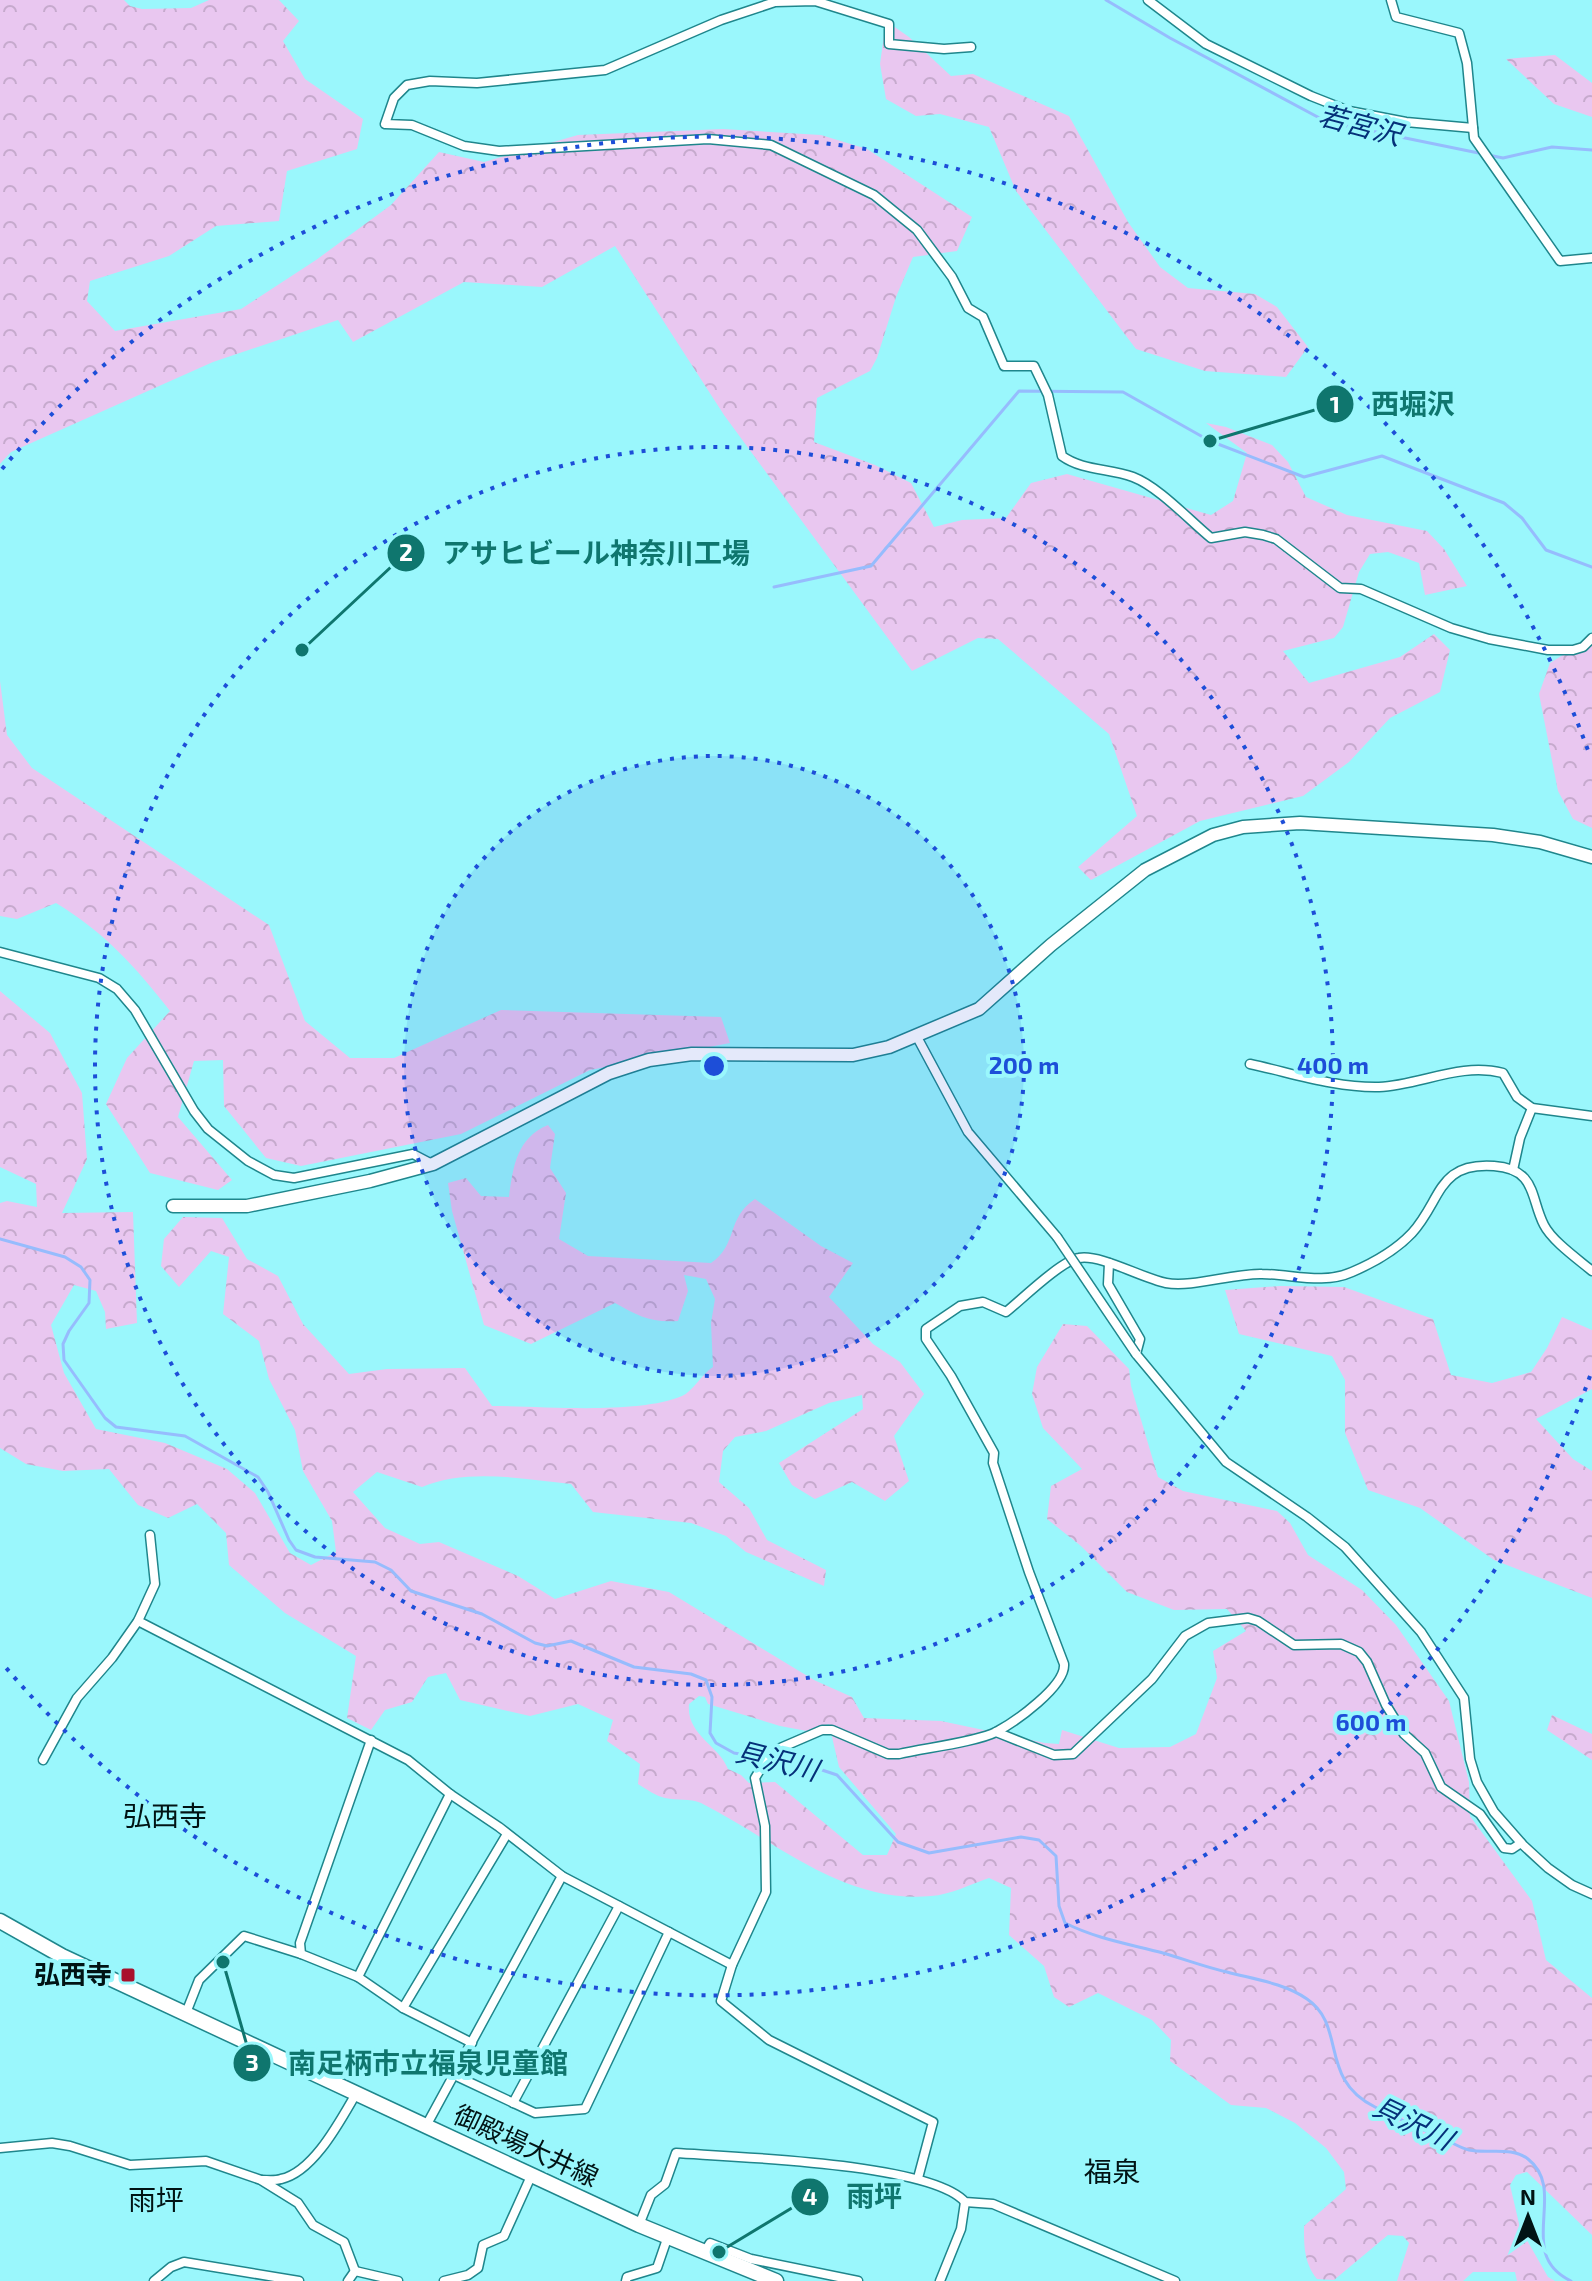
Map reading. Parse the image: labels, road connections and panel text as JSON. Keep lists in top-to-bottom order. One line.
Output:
{"streets":{"main road":["御殿場大井線"]},"districts":["弘西寺","福泉","雨坪"],"water":["若宮沢","貝沢川"],"places":{"other":["西堀沢","アサヒビール神奈川工場","南足柄市立福泉児童館","雨坪"],"transit":["弘西寺"]},"north":"top","rings":["200 m","400 m","600 m"]}
